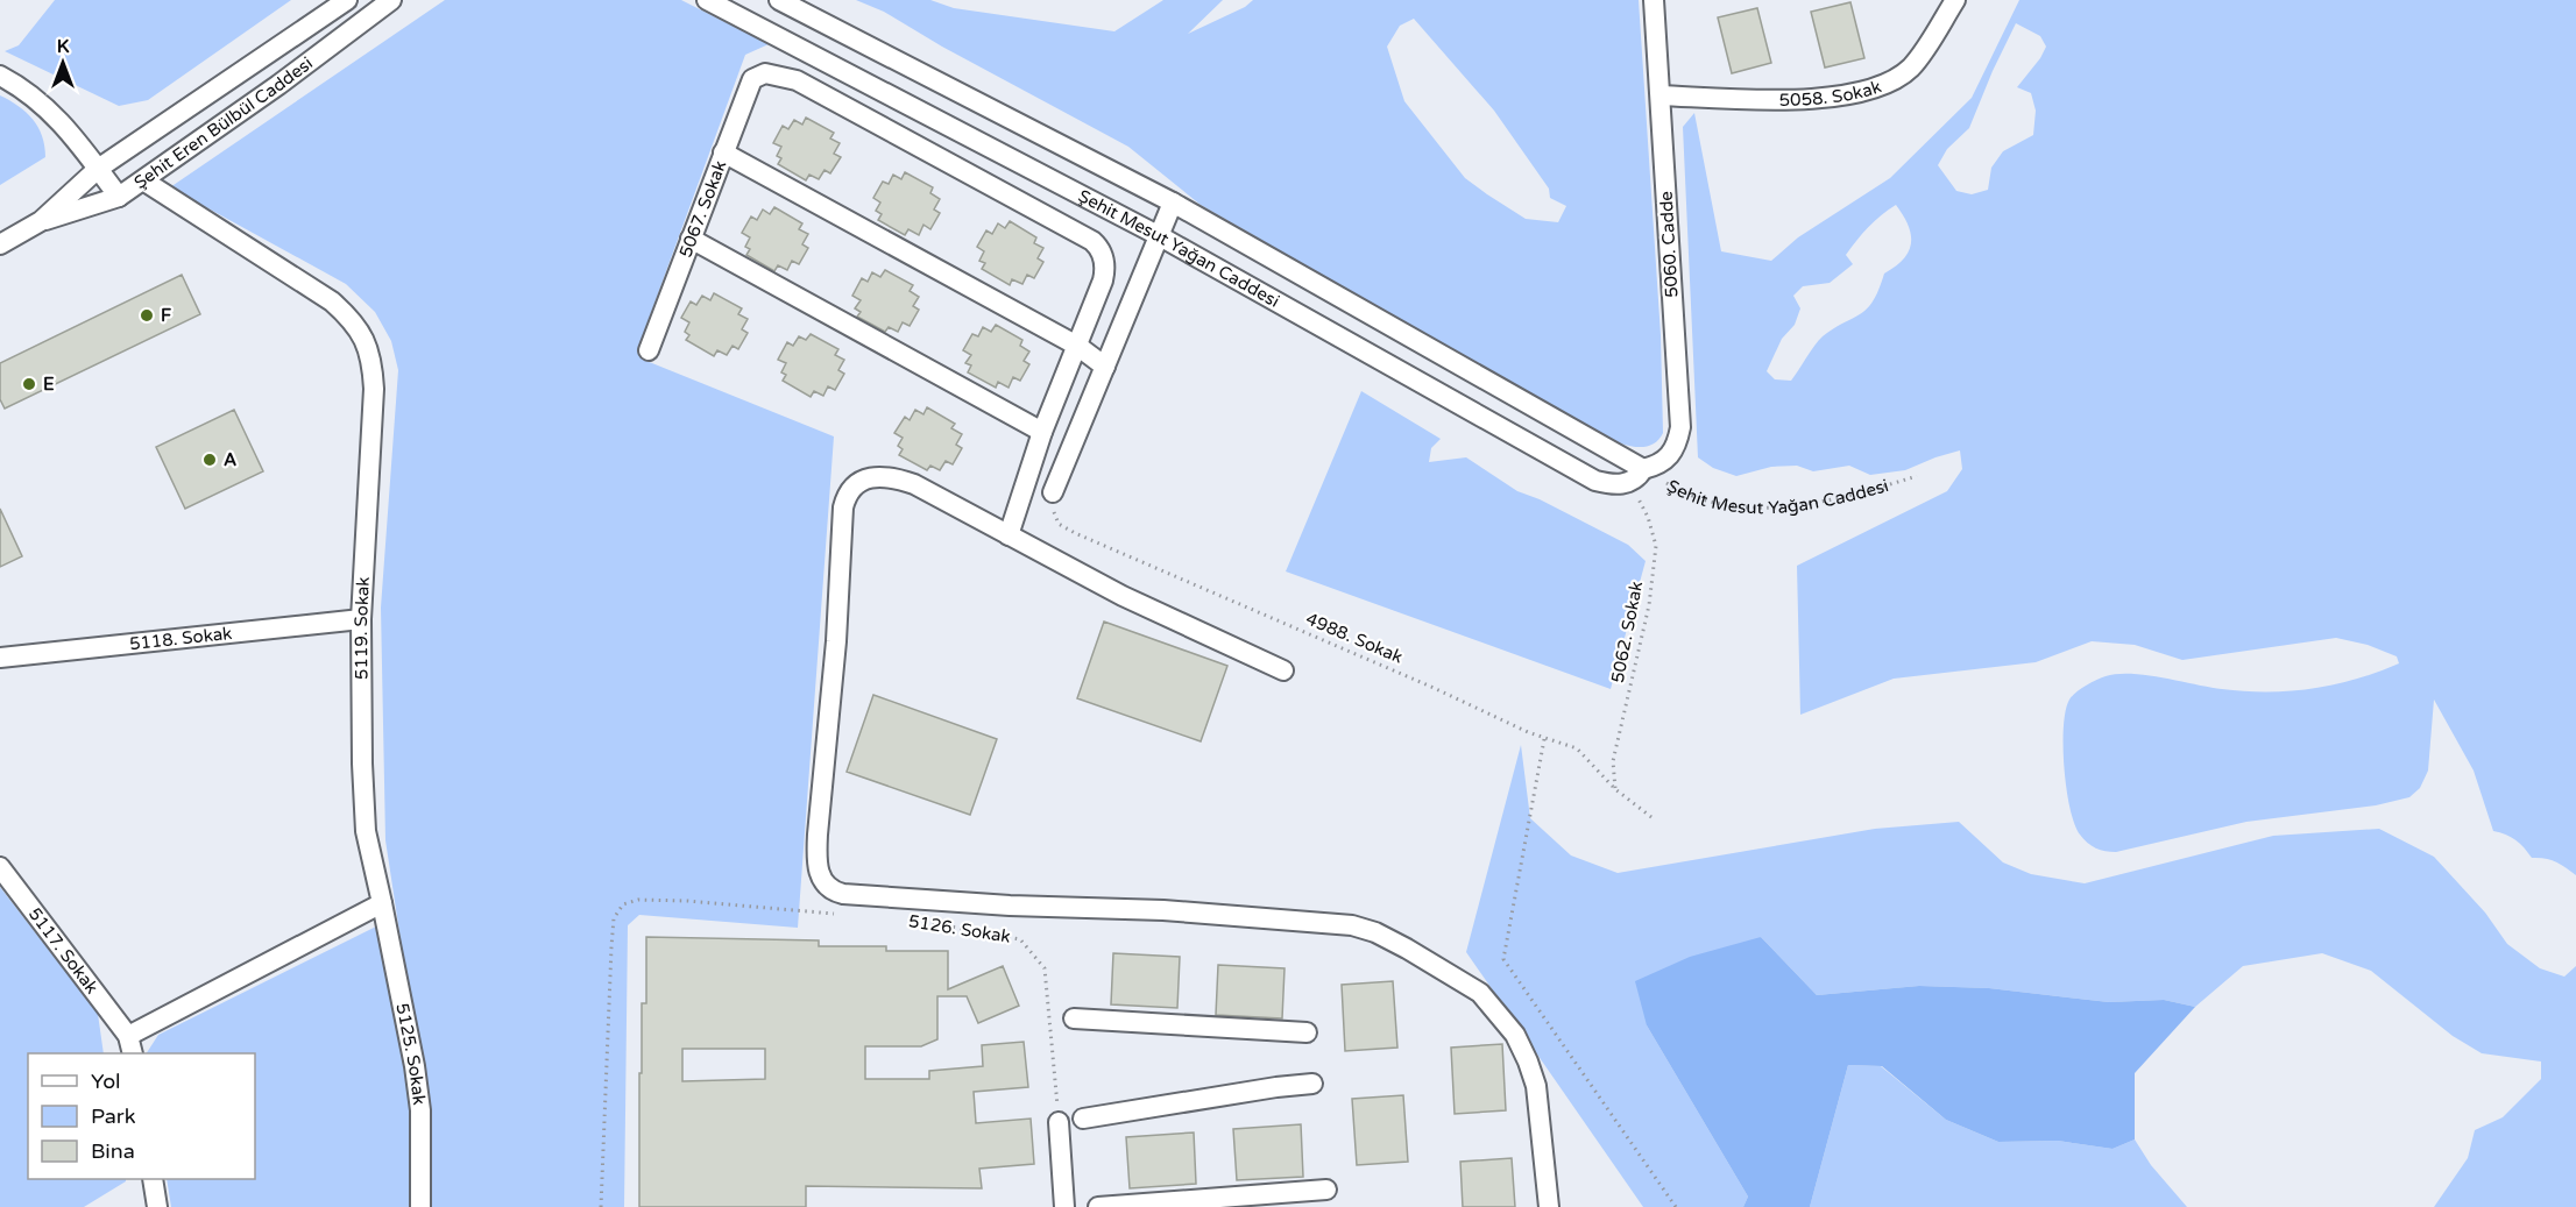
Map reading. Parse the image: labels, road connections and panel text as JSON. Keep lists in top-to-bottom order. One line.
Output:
{"streets":{"street":["5058. Sokak","Şehit Eren Bülbül Caddesi","5067. Sokak","5060. Cadde","Şehit Mesut Yağan Caddesi","5119. Sokak","5118. Sokak","5117. Sokak","5125. Sokak"],"path":["5062. Sokak","4988. Sokak","5126. Sokak"]},"crossings":[["5058. Sokak","5060. Cadde"],["Şehit Eren Bülbül Caddesi","5119. Sokak"],["5060. Cadde","Şehit Mesut Yağan Caddesi"],["5060. Cadde","5062. Sokak"],["Şehit Mesut Yağan Caddesi","5062. Sokak"],["5119. Sokak","5118. Sokak"],["5119. Sokak","5125. Sokak"],["5062. Sokak","4988. Sokak"]],"places":["F","E","A"],"legend":["Yol","Park","Bina"],"north":"top"}
